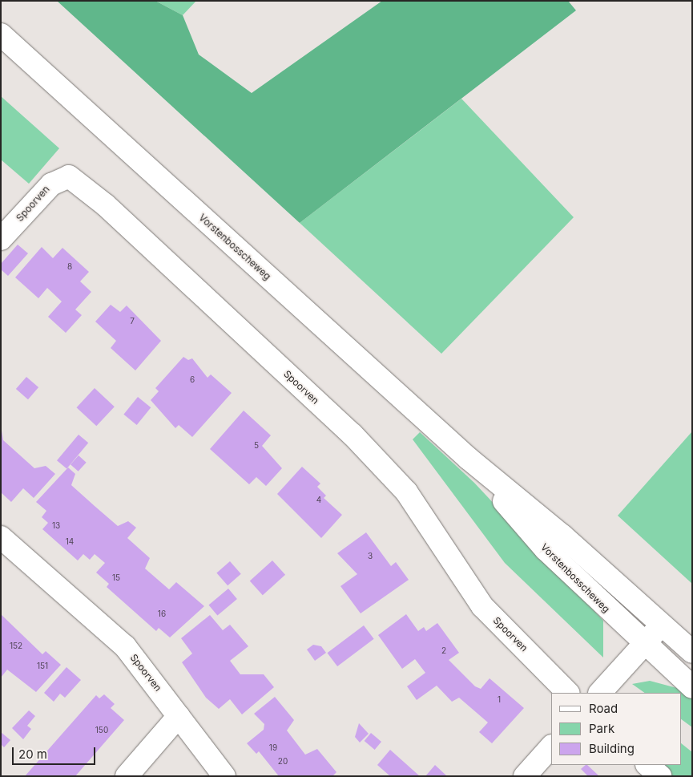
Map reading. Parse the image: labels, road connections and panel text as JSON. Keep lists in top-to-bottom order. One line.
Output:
{"streets":{"street":["Spoorven","Vorstenbosscheweg"]},"house_numbers":["8","7","6","5","4","13","14","3","15","16","152","2","151","1","150","19","20"],"legend":["Road","Park","Building"],"scale_bar":"20 m"}
